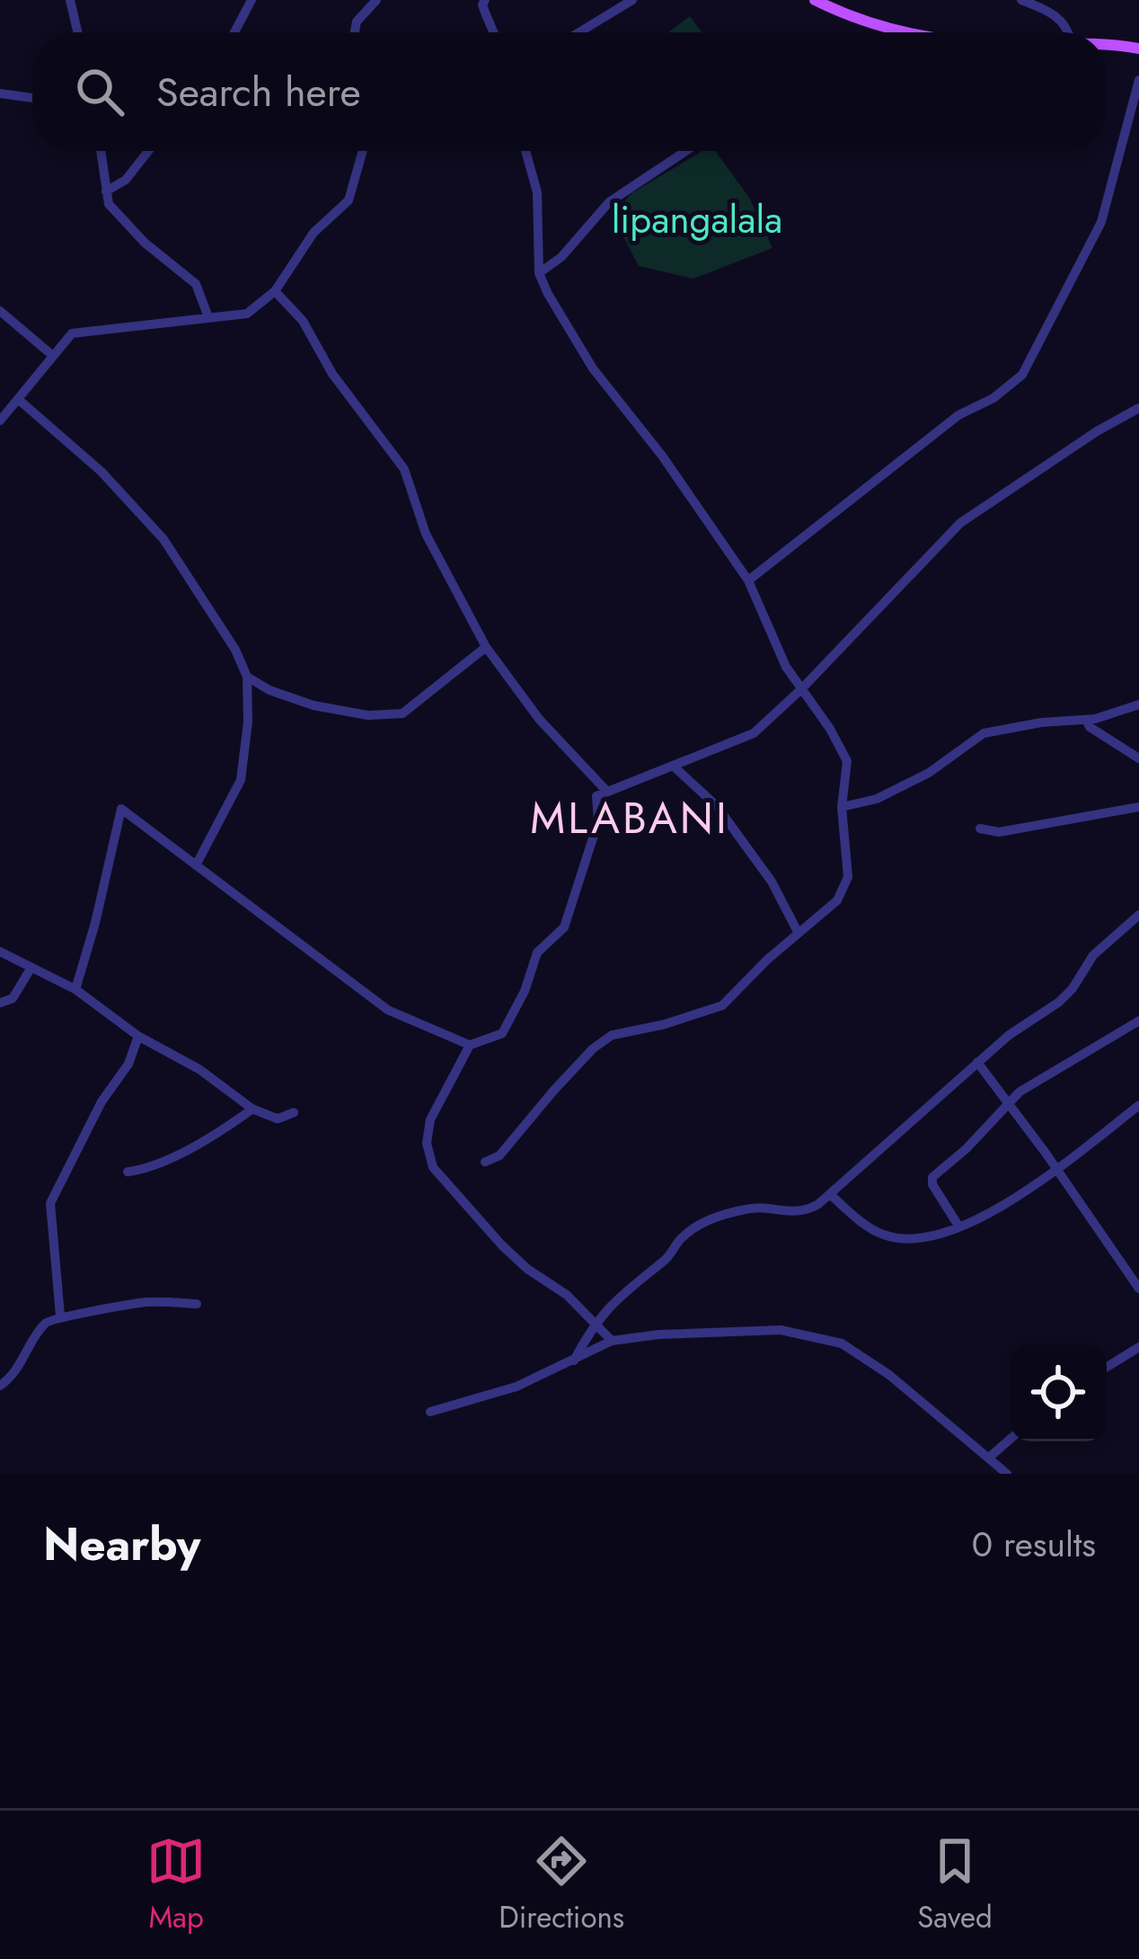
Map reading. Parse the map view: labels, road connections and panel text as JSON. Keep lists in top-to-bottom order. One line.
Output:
{"districts":["MLABANI"],"parks":["lipangalala"],"page":{"search":"Search here","heading":["Nearby","0 results"],"nav":["Map","Directions","Saved"]}}
